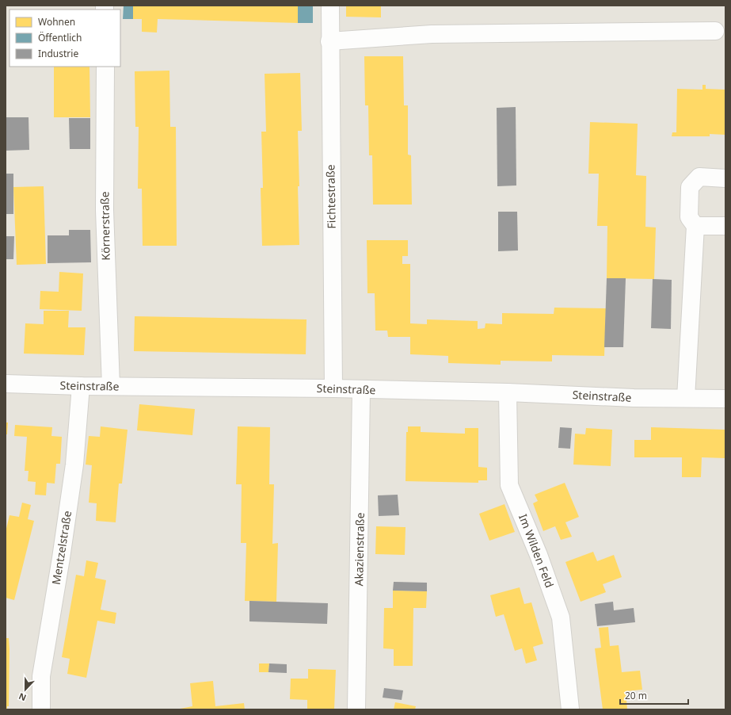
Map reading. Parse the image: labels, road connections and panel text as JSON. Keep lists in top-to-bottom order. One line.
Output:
{"streets":{"street":["Fichtestraße","Körnerstraße","Steinstraße","Mentzelstraße","Akazienstraße","Im Wilden Feld"]},"crossings":[["Fichtestraße","Steinstraße"],["Körnerstraße","Steinstraße"],["Steinstraße","Mentzelstraße"],["Steinstraße","Akazienstraße"],["Steinstraße","Im Wilden Feld"]],"legend":["Wohnen","Öffentlich","Industrie"],"scale_bar":"20 m","north":"bottom"}
